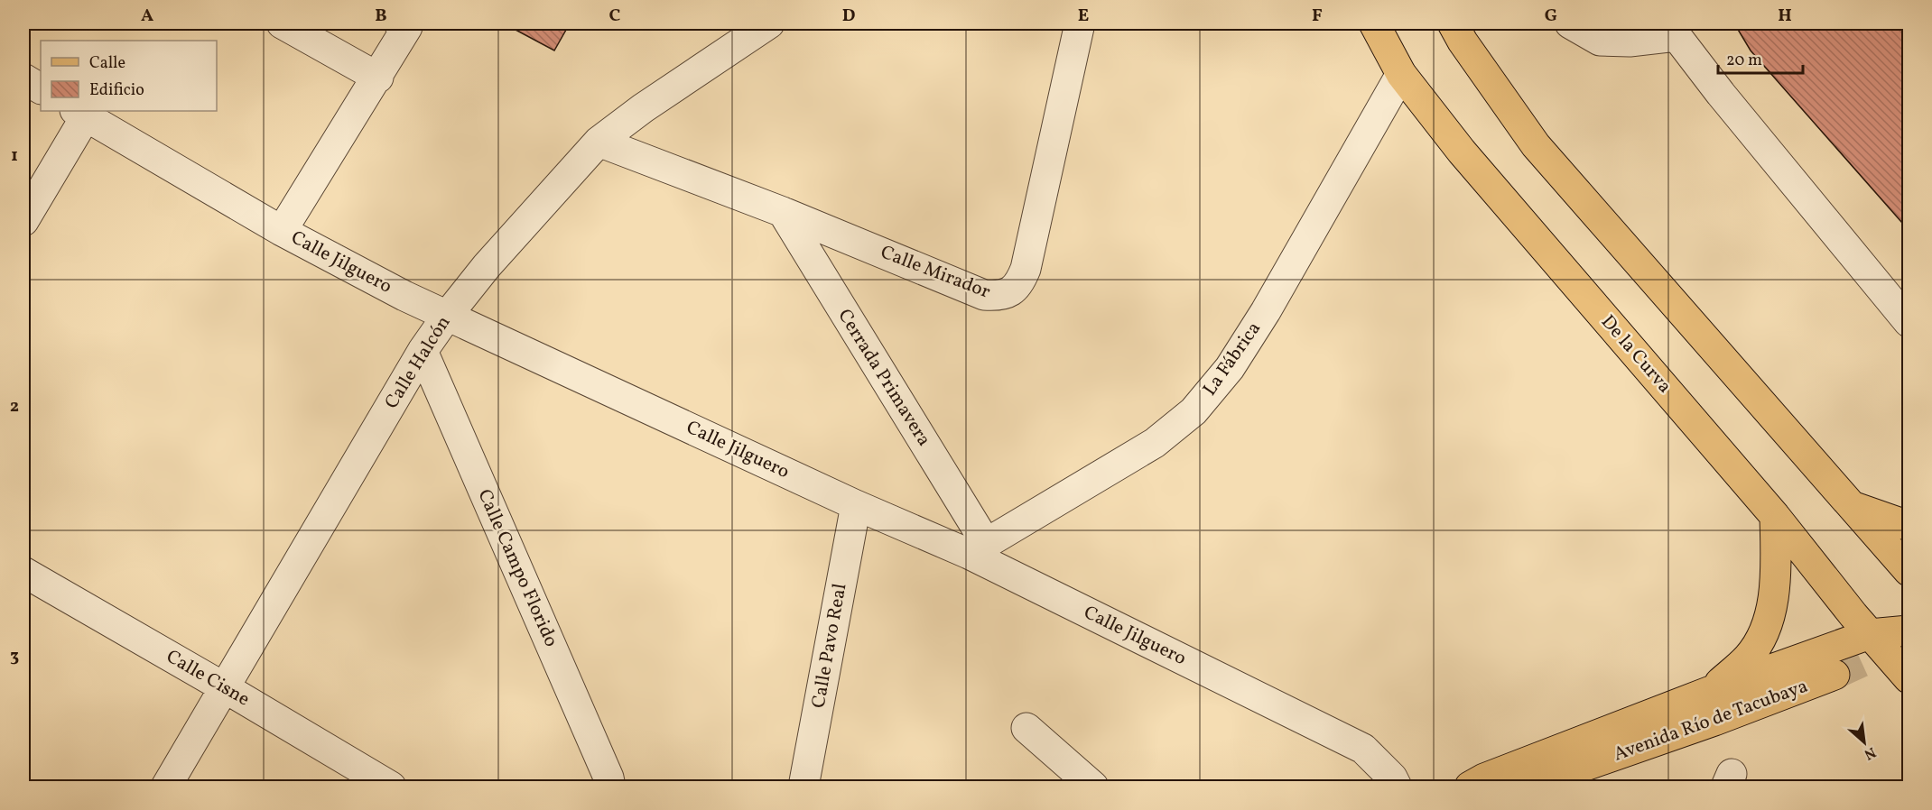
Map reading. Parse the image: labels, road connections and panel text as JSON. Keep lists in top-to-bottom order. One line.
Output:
{"streets":{"main road":["De la Curva","Avenida Río de Tacubaya"],"street":["Calle Jilguero","Calle Mirador","La Fábrica","Calle Halcón","Cerrada Primavera","Calle Campo Florido","Calle Pavo Real","Calle Cisne"]},"crossings":[["Calle Jilguero","La Fábrica"],["Calle Jilguero","Calle Halcón"],["Calle Jilguero","Cerrada Primavera"],["Calle Jilguero","Calle Pavo Real"],["Calle Mirador","Calle Halcón"],["Calle Mirador","Cerrada Primavera"],["De la Curva","La Fábrica"],["La Fábrica","Cerrada Primavera"],["Calle Halcón","Calle Campo Florido"],["Calle Halcón","Calle Cisne"]],"legend":["Calle","Edificio"],"scale_bar":"20 m","north":"bottom right","grid":{"columns":["A","B","C","D","E","F","G","H"],"rows":["1","2","3"]}}
